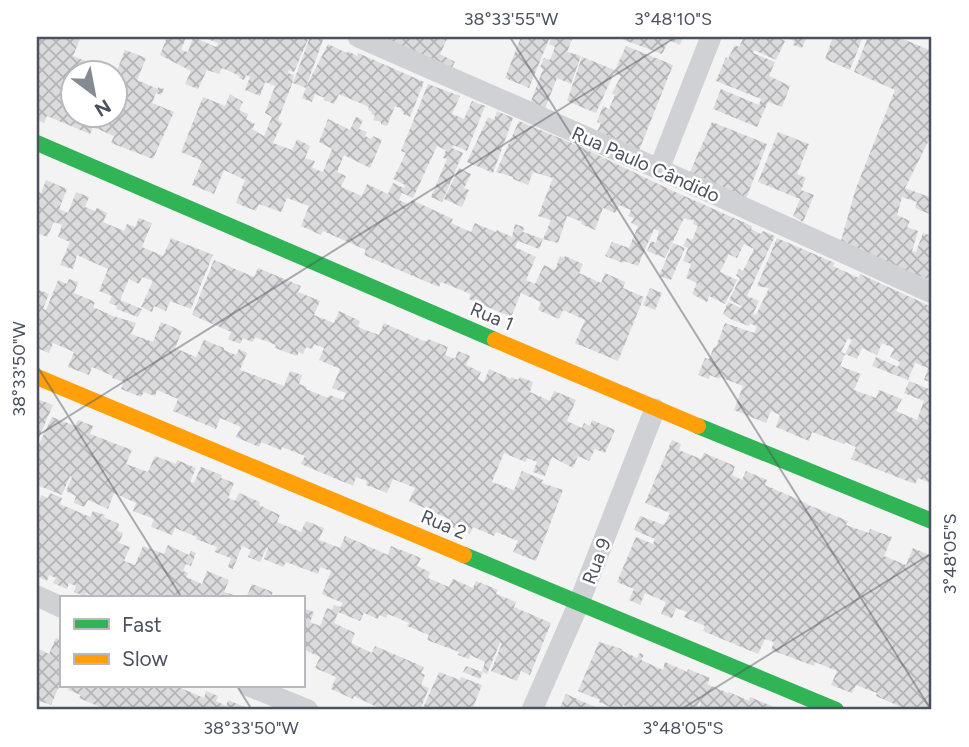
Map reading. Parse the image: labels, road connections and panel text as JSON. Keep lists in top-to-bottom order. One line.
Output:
{"streets":{"street":["Rua Paulo Cândido","Rua 1","Rua 2","Rua 9"]},"crossings":[["Rua 1","Rua 9"],["Rua 2","Rua 9"]],"legend":["Fast","Slow"],"north":"bottom right","coordinates":["38°33'55\"W","3°48'10\"S","38°33'50\"W","3°48'05\"S"]}
